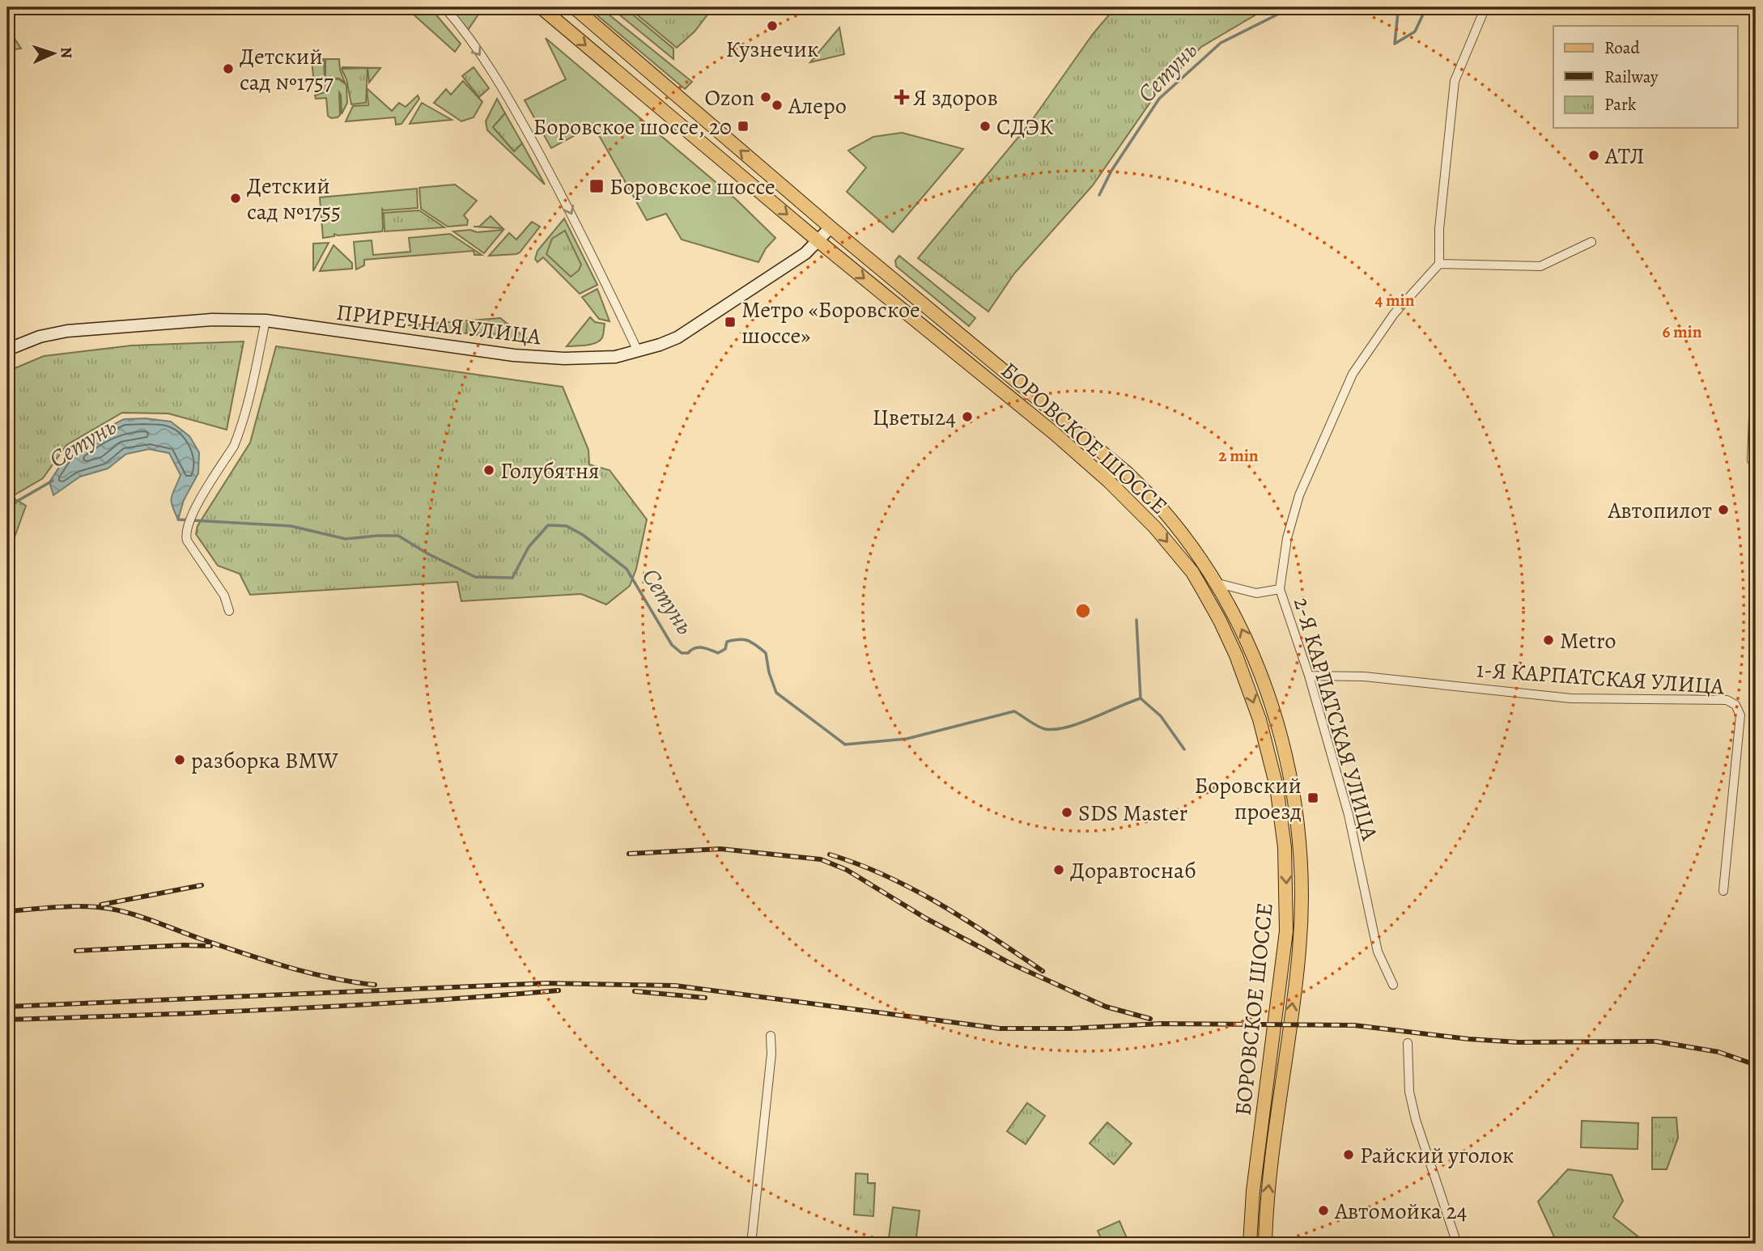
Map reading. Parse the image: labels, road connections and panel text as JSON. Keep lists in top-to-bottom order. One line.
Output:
{"streets":{"main road":["БОРОВСКОЕ ШОССЕ"],"street":["ПРИРЕЧНАЯ УЛИЦА","1-Я КАРПАТСКАЯ УЛИЦА","2-Я КАРПАТСКАЯ УЛИЦА"]},"crossings":[["ПРИРЕЧНАЯ УЛИЦА","БОРОВСКОЕ ШОССЕ"],["1-Я КАРПАТСКАЯ УЛИЦА","2-Я КАРПАТСКАЯ УЛИЦА"]],"water":["Сетунь"],"places":{"other":["Кузнечик","Детский сад №1757","Ozon","Алеро","СДЭК","АТЛ","Детский сад №1755","Цветы24","Голубятня","Автопилот","Metro","разборка BMW","SDS Master","Доравтоснаб","Райский уголок","Автомойка 24"],"health":["Я здоров"],"transit":["Боровское шоссе, 20","Боровское шоссе","Метро «Боровское шоссе»","Боровский проезд"]},"legend":["Road","Railway","Park"],"north":"right","rings":["4 min","6 min","2 min"]}
